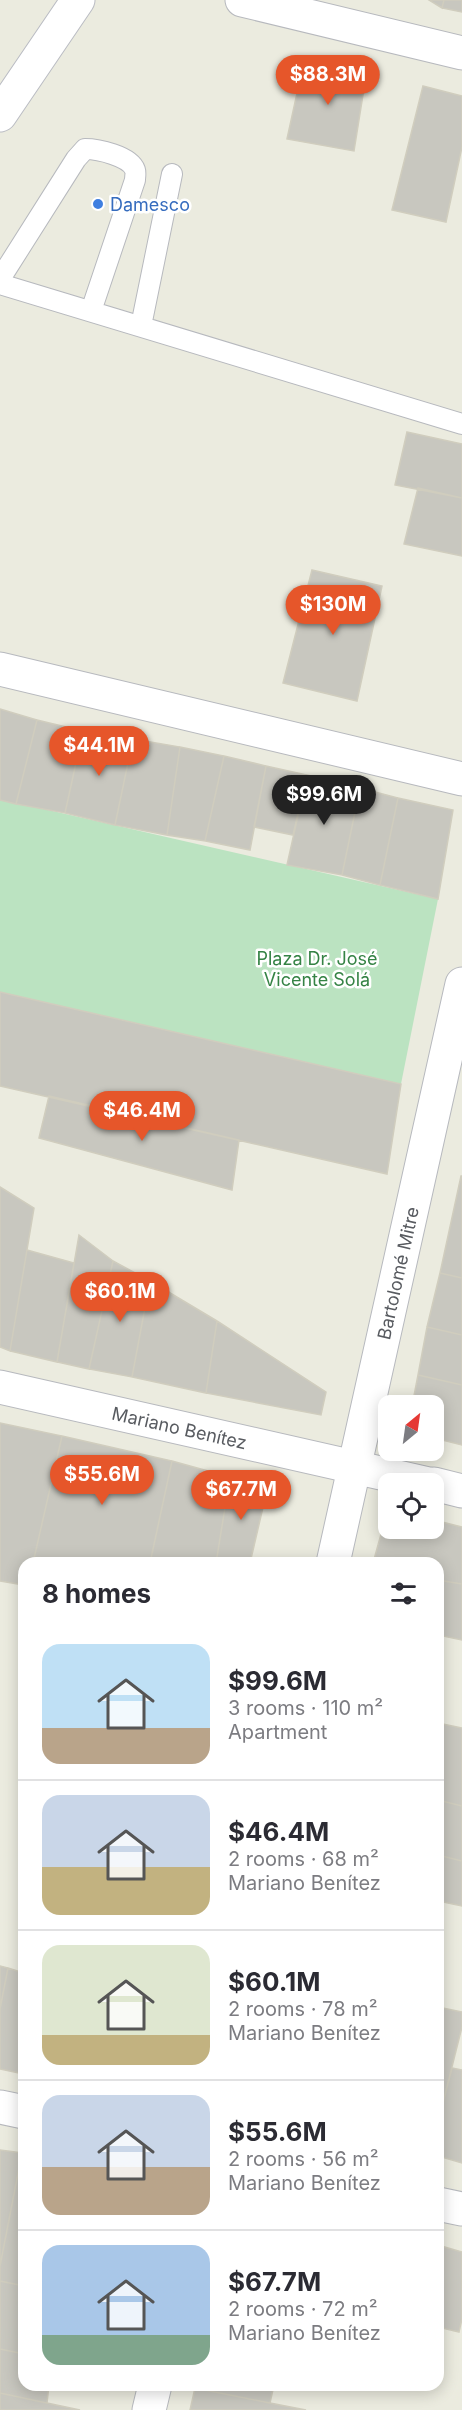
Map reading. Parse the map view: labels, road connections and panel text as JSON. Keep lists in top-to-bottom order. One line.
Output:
{"streets":{"street":["Bartolomé Mitre","Mariano Benítez"]},"crossings":[["Bartolomé Mitre","Mariano Benítez"]],"parks":["Plaza Dr. José Vicente Solá"],"places":["Damesco"],"north":"top right","page":{"price":["$88.3M","$130M","$44.1M","$99.6M","$46.4M","$60.1M","$55.6M","$67.7M"],"heading":"8 homes","list":[{"name":"$99.6M","note":"3 rooms · 110 m² · Apartment"},{"name":"$46.4M","note":"2 rooms · 68 m² · Mariano Benítez"},{"name":"$60.1M","note":"2 rooms · 78 m² · Mariano Benítez"},{"name":"$55.6M","note":"2 rooms · 56 m² · Mariano Benítez"},{"name":"$67.7M","note":"2 rooms · 72 m² · Mariano Benítez"}]}}
